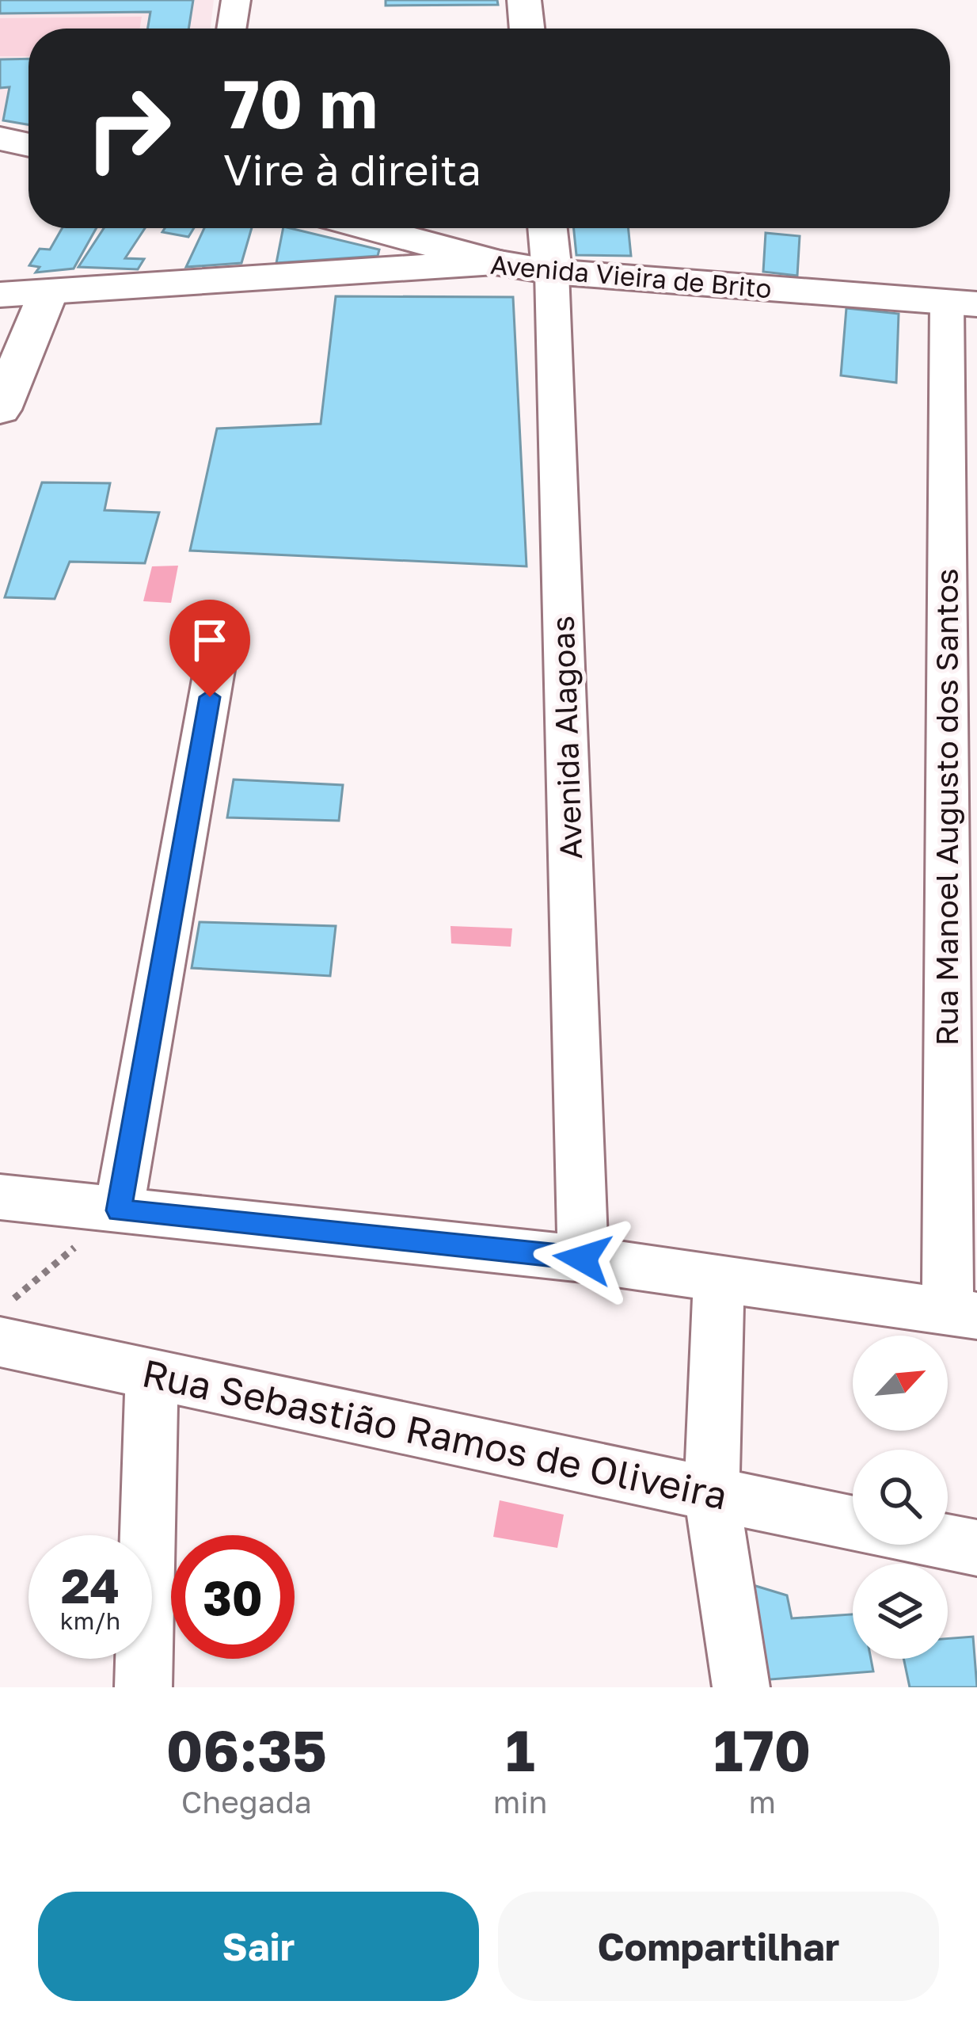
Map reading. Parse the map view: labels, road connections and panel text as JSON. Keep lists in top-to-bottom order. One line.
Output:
{"streets":{"main road":["Avenida Vieira de Brito","Avenida Alagoas"],"street":["Rua Manoel Augusto dos Santos","Rua Sebastião Ramos de Oliveira"]},"crossings":[["Avenida Vieira de Brito","Avenida Alagoas"],["Avenida Vieira de Brito","Rua Manoel Augusto dos Santos"]],"north":"top right","page":{"turn":["70 m","Vire à direita"],"speed":"24 km/h","limit":"30","eta":["06:35","Chegada","1","min","170","m"],"buttons":["Sair","Compartilhar"]}}
